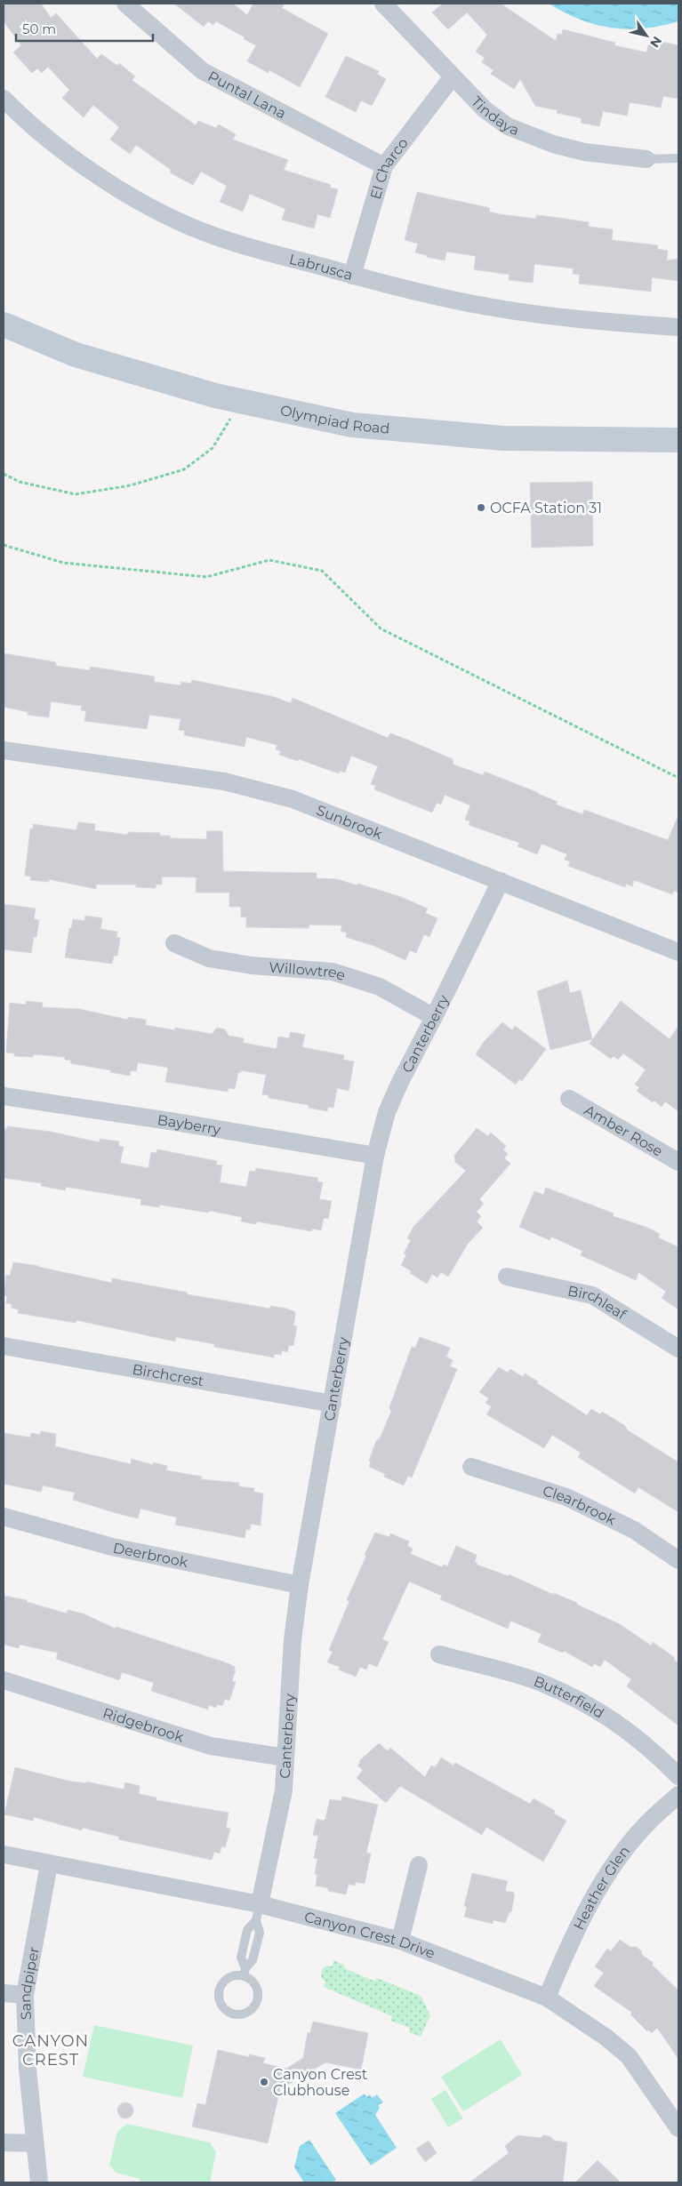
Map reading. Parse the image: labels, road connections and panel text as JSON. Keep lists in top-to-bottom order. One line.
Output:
{"streets":{"main road":["Olympiad Road"],"street":["Puntal Lana","Tindaya","El Charco","Labrusca","Sunbrook","Willowtree","Canterberry","Bayberry","Amber Rose","Birchleaf","Birchcrest","Clearbrook","Deerbrook","Butterfield","Ridgebrook","Heather Glen","Canyon Crest Drive","Sandpiper"]},"crossings":[["Puntal Lana","El Charco"],["Tindaya","El Charco"],["El Charco","Labrusca"],["Sunbrook","Canterberry"],["Willowtree","Canterberry"],["Canterberry","Bayberry"],["Canterberry","Birchcrest"],["Canterberry","Deerbrook"],["Canterberry","Ridgebrook"],["Canterberry","Canyon Crest Drive"],["Heather Glen","Canyon Crest Drive"],["Canyon Crest Drive","Sandpiper"]],"districts":["CANYON CREST"],"places":["OCFA Station 31","Canyon Crest Clubhouse"],"scale_bar":"50 m","north":"bottom right"}
